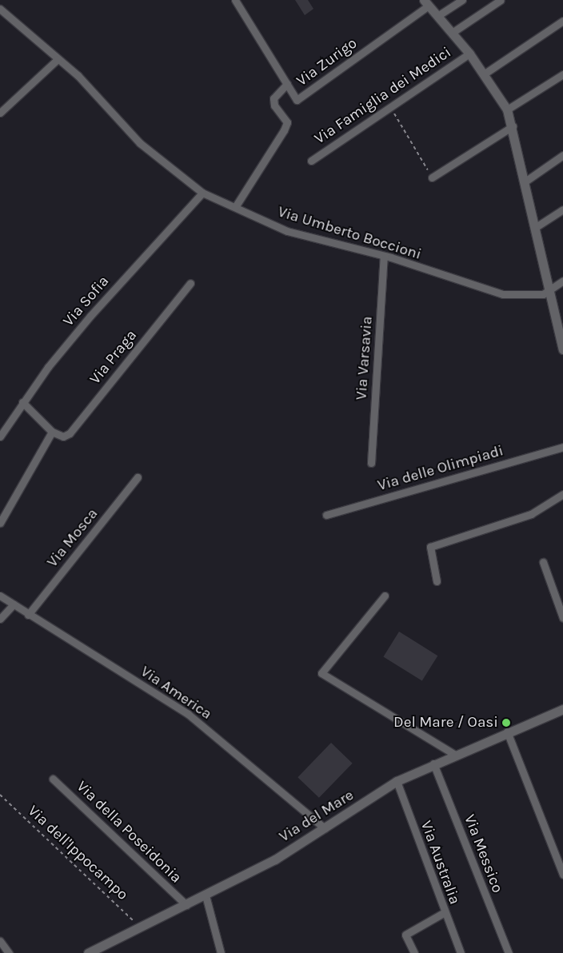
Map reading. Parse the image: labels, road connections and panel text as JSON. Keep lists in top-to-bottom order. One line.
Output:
{"streets":{"street":["Via Zurigo","Via Famiglia dei Medici","Via Umberto Boccioni","Via Sofia","Via Praga","Via Varsavia","Via delle Olimpiadi","Via Mosca","Via America","Via del Mare","Via della Poseidonia","Via Messico","Via Australia"],"path":["Via dell'Ippocampo"]},"crossings":[["Via Umberto Boccioni","Via Sofia"],["Via Umberto Boccioni","Via Varsavia"],["Via Mosca","Via America"],["Via America","Via del Mare"],["Via del Mare","Via della Poseidonia"],["Via del Mare","Via dell'Ippocampo"],["Via del Mare","Via Messico"],["Via del Mare","Via Australia"]],"places":["Del Mare / Oasi"]}
